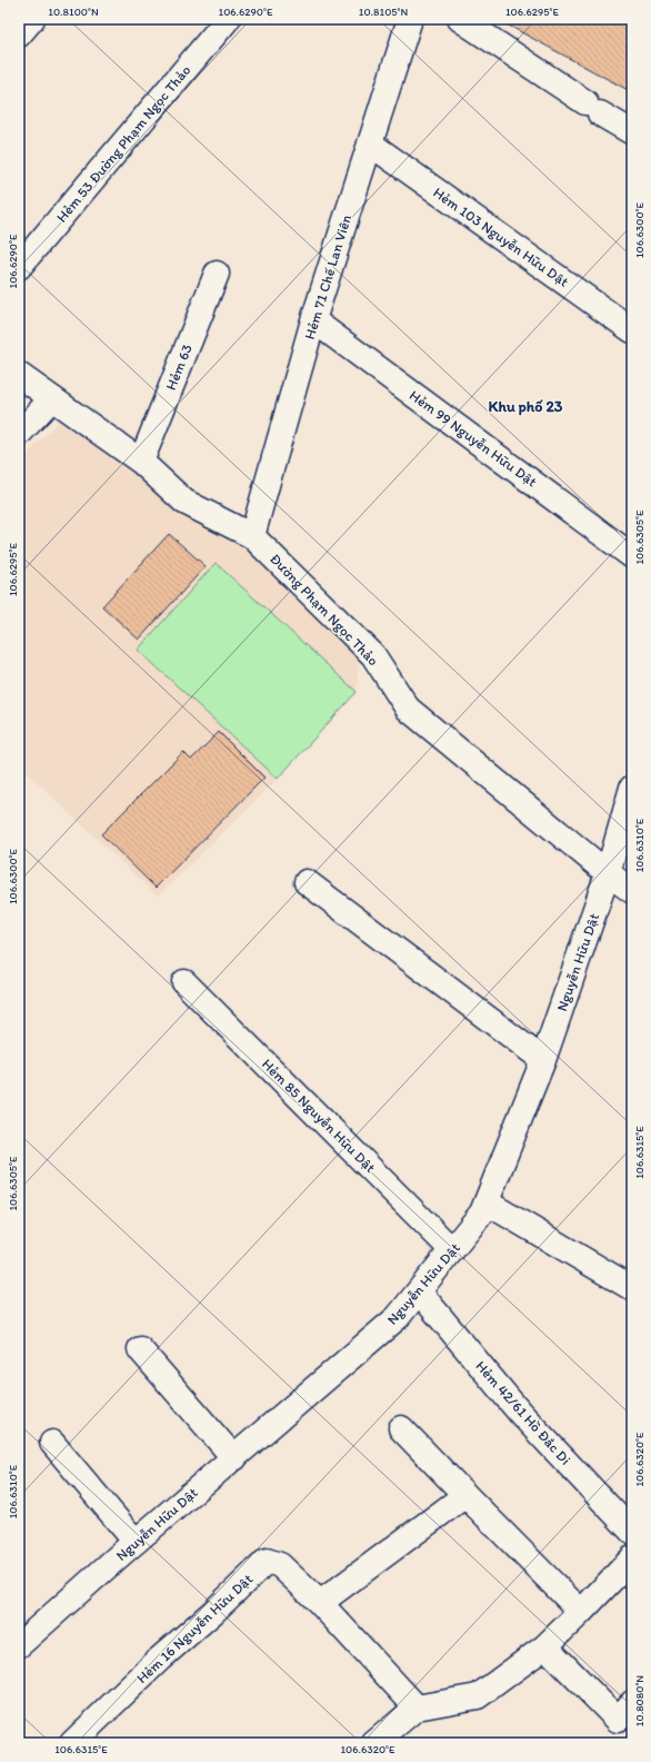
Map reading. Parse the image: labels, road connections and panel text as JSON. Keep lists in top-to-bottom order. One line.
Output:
{"streets":{"street":["Hẻm 53 Đường Phạm Ngọc Thảo","Hẻm 103 Nguyễn Hữu Dật","Hẻm 71 Chế Lan Viên","Hẻm 63","Hẻm 99 Nguyễn Hữu Dật","Đường Phạm Ngọc Thảo","Nguyễn Hữu Dật","Hẻm 85 Nguyễn Hữu Dật","Hẻm 42/61 Hồ Đắc Di","Hẻm 16 Nguyễn Hữu Dật"]},"crossings":[["Hẻm 103 Nguyễn Hữu Dật","Hẻm 71 Chế Lan Viên"],["Hẻm 71 Chế Lan Viên","Hẻm 99 Nguyễn Hữu Dật"],["Hẻm 71 Chế Lan Viên","Đường Phạm Ngọc Thảo"],["Hẻm 63","Đường Phạm Ngọc Thảo"],["Đường Phạm Ngọc Thảo","Nguyễn Hữu Dật"],["Nguyễn Hữu Dật","Hẻm 85 Nguyễn Hữu Dật"],["Nguyễn Hữu Dật","Hẻm 42/61 Hồ Đắc Di"]],"districts":["Khu phố 23"],"coordinates":["10.8100°N","106.6290°E","10.8105°N","106.6295°E","106.6300°E","106.6305°E","106.6310°E","106.6315°E","106.6320°E","10.8080°N"]}
